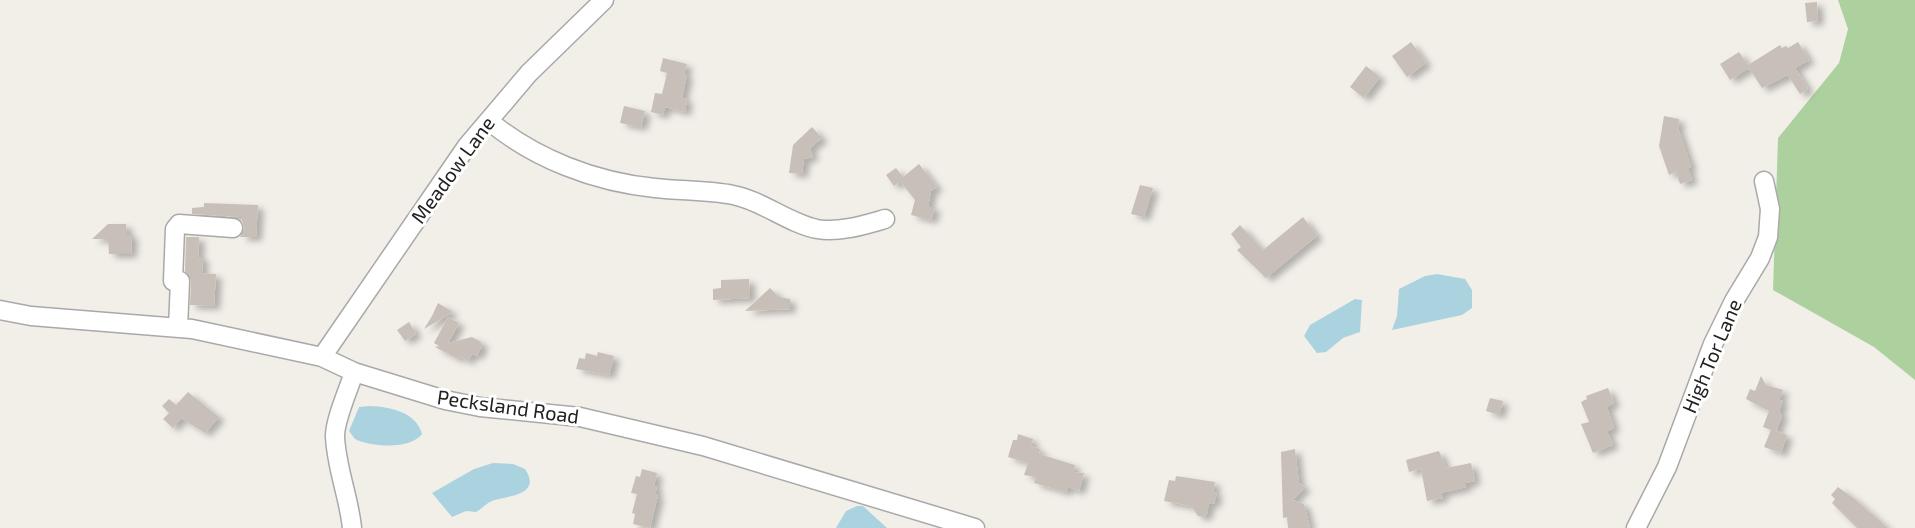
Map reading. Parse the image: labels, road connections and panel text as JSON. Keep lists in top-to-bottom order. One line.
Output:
{"streets":{"street":["Meadow Lane","High Tor Lane","Pecksland Road"]},"crossings":[["Meadow Lane","Pecksland Road"]]}
